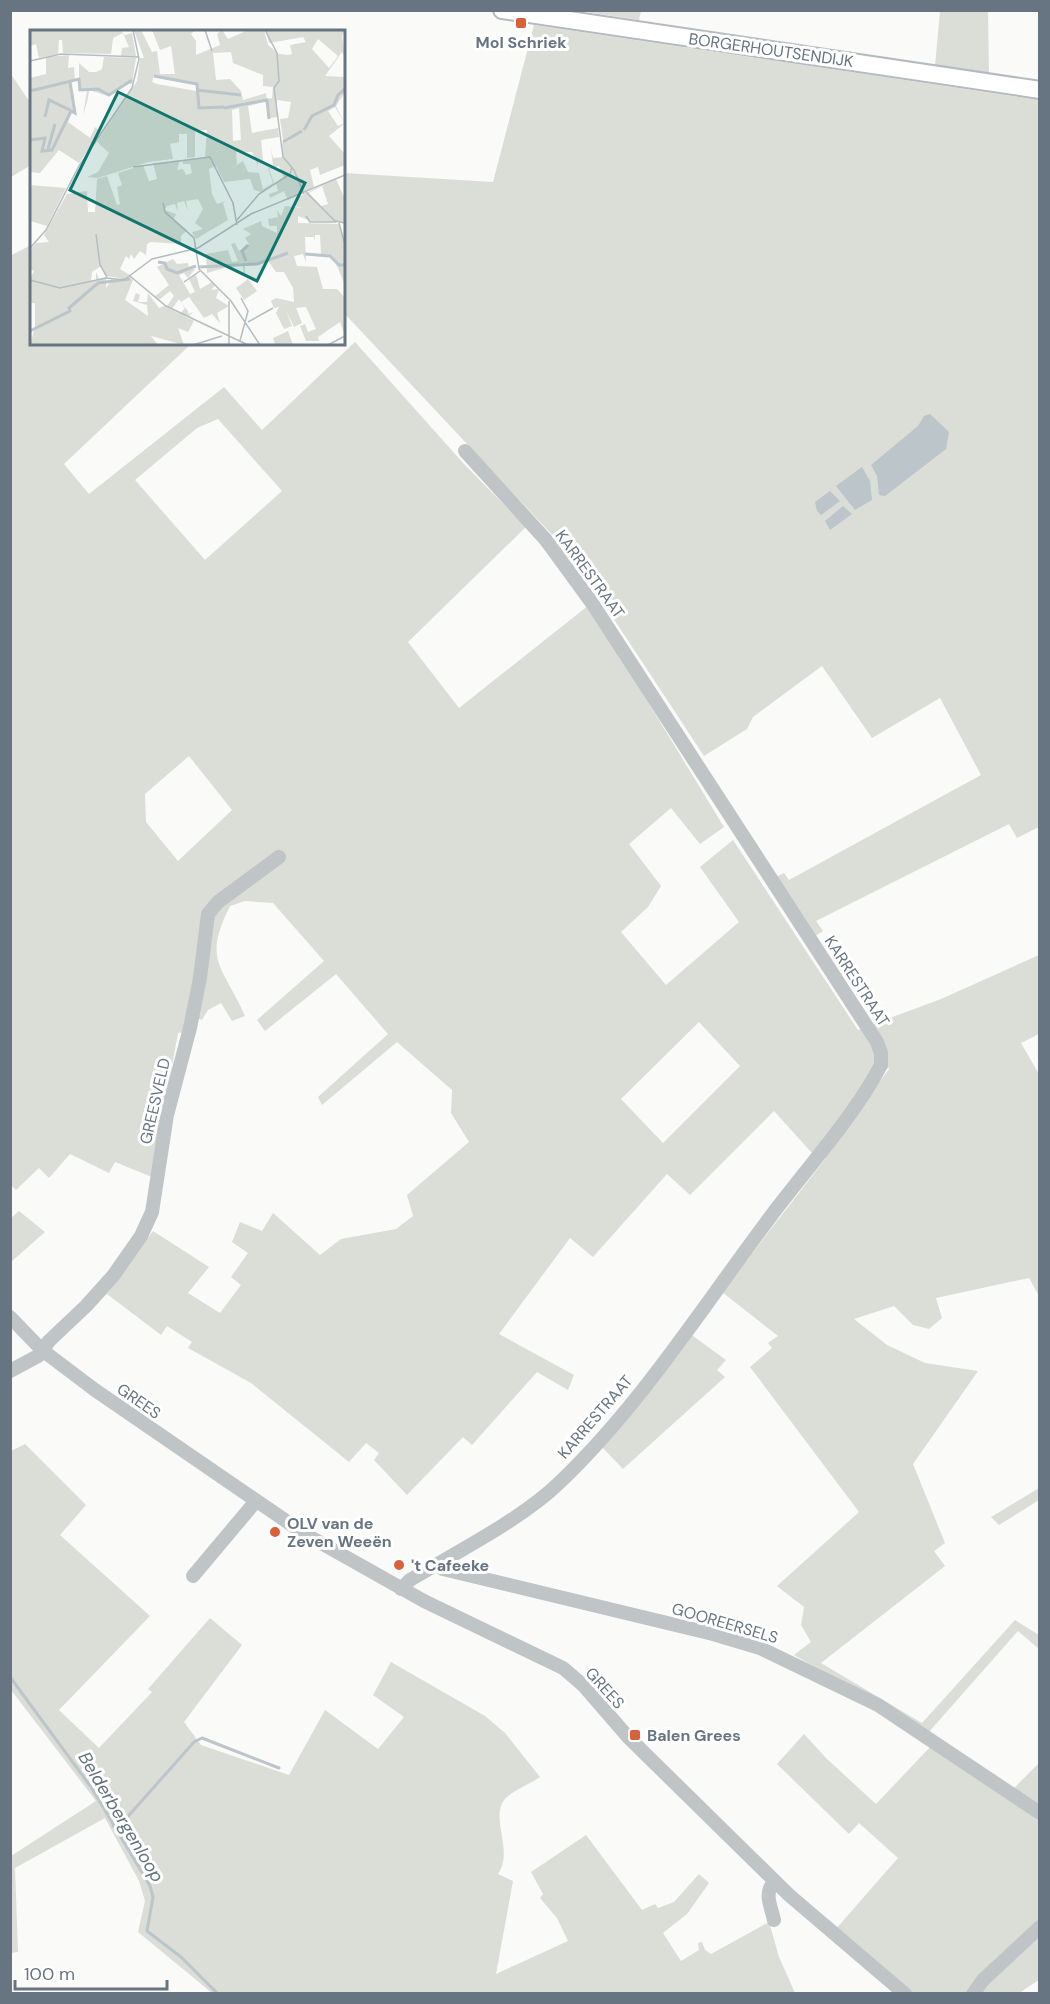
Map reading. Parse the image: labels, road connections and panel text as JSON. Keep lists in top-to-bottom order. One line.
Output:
{"streets":{"main road":["BORGERHOUTSENDIJK"],"street":["KARRESTRAAT","GREESVELD","GREES","GOOREERSELS"]},"crossings":[["KARRESTRAAT","GREES"],["KARRESTRAAT","GOOREERSELS"],["GREESVELD","GREES"]],"water":["Belderbergenloop"],"places":{"transit":["Mol Schriek","Balen Grees"],"other":["OLV van de Zeven Weeën","'t Cafeeke"]},"scale_bar":"100 m"}
